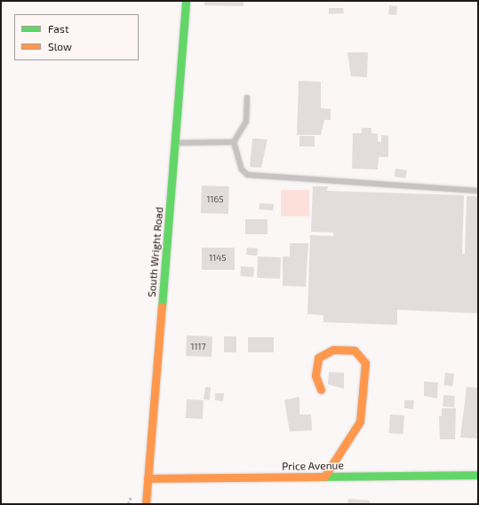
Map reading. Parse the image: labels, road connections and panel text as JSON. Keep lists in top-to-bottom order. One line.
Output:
{"streets":{"street":["South Wright Road","Price Avenue"]},"crossings":[["South Wright Road","Price Avenue"]],"house_numbers":["1165","1145","1117"],"legend":["Fast","Slow"]}
